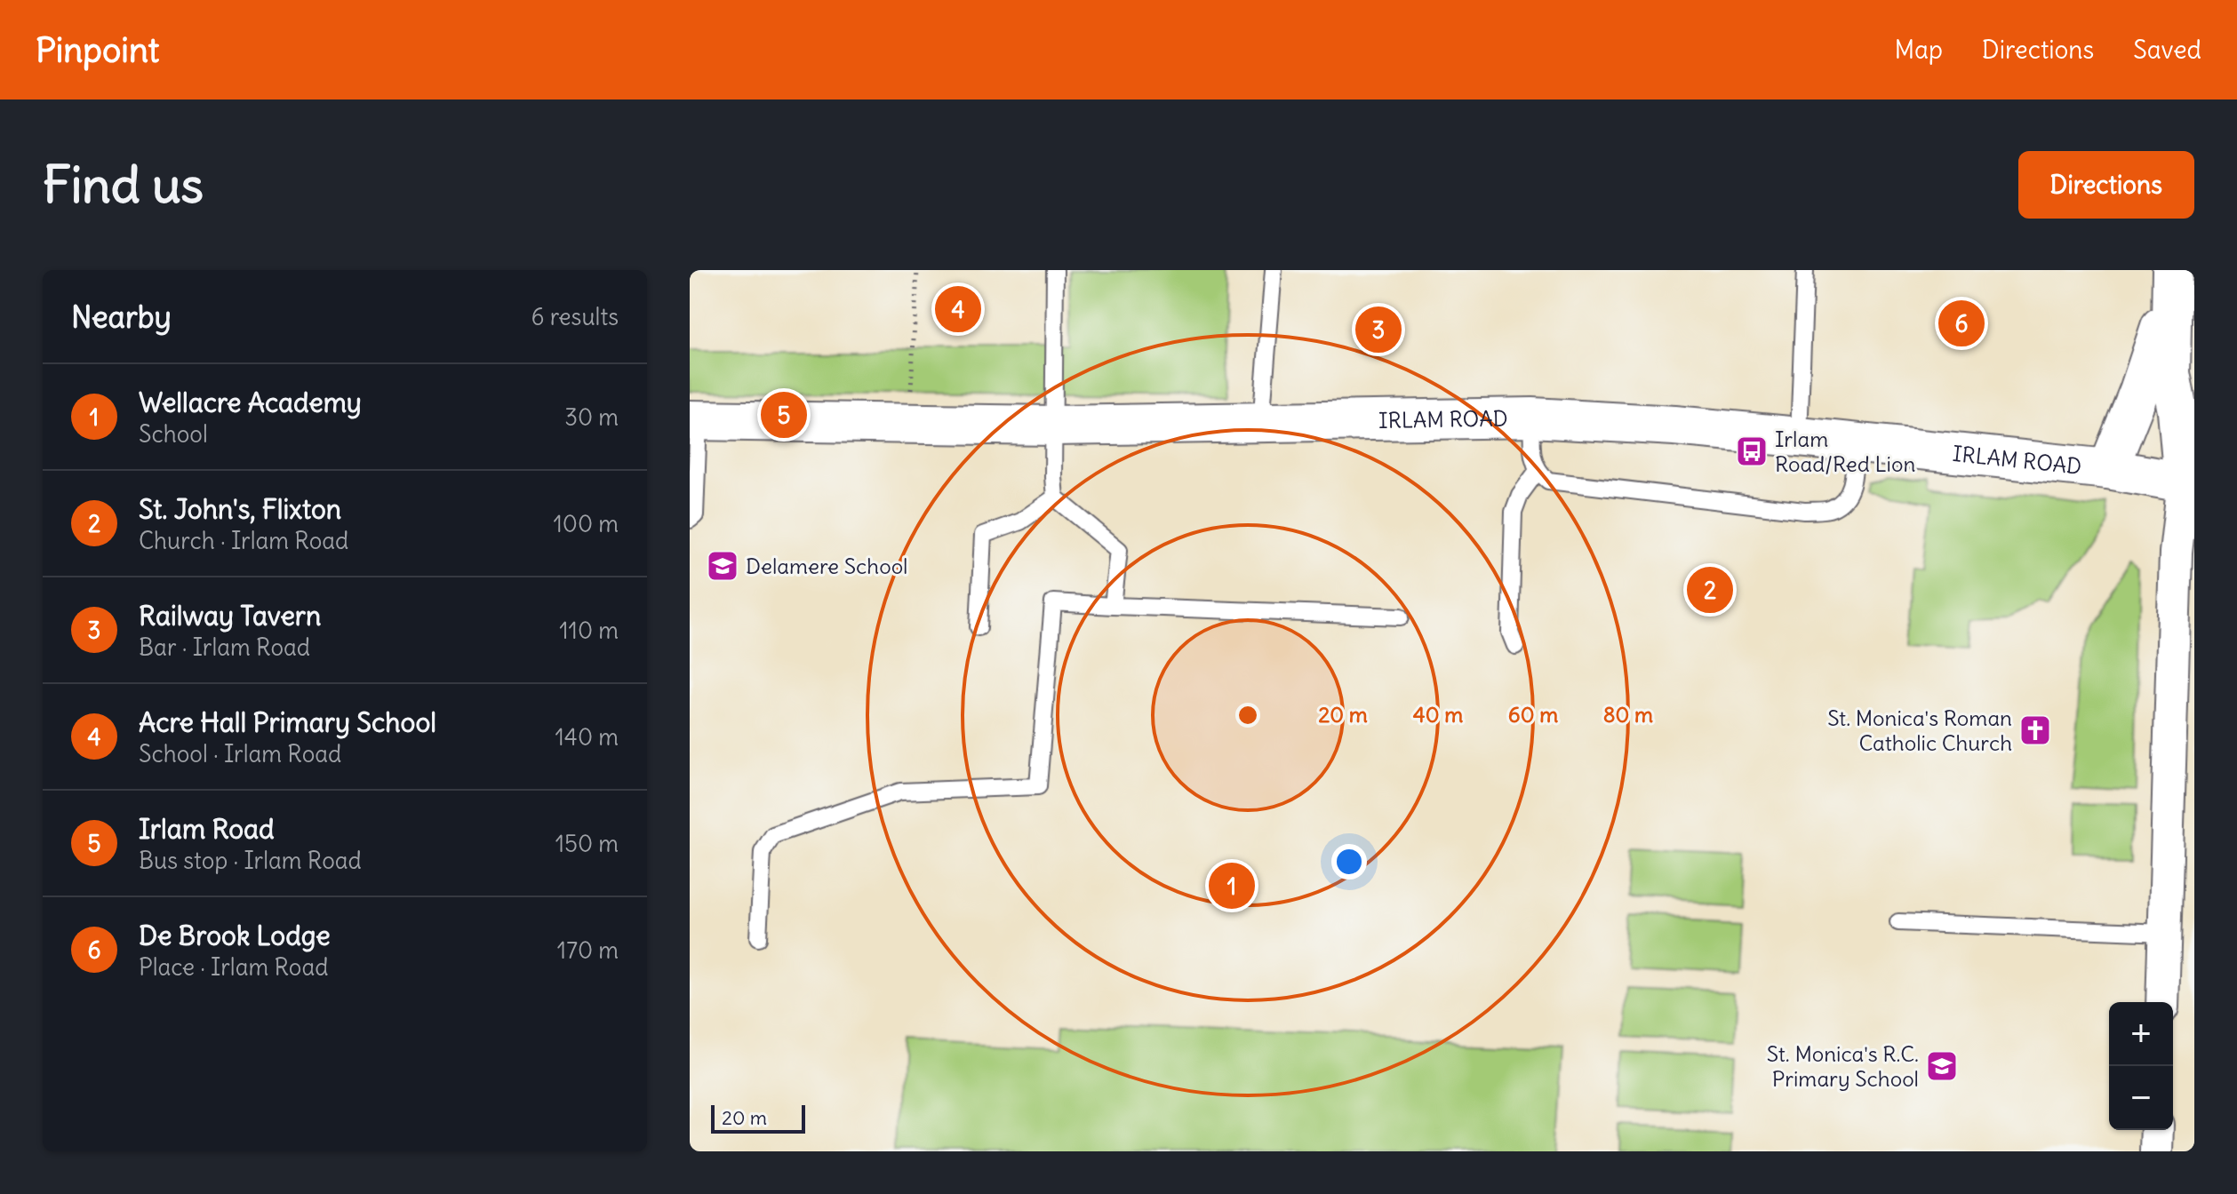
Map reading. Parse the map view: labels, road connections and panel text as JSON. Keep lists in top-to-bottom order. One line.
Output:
{"streets":{"street":["IRLAM ROAD"]},"places":{"bus stop":["Irlam Road/Red Lion"],"school or university":["Delamere School","St. Monica's R.C. Primary School"],"church":["St. Monica's Roman Catholic Church"]},"scale_bar":"20 m","page":{"header":"Pinpoint","nav":["Map","Directions","Saved"],"buttons":"Directions","title":"Find us","heading":["Nearby","6 results"],"pins":["4","6","3","5","2","1"],"list":[{"mark":"1","name":"Wellacre Academy","note":"School","value":"30 m"},{"mark":"2","name":"St. John's, Flixton","note":"Church · Irlam Road","value":"100 m"},{"mark":"3","name":"Railway Tavern","note":"Bar · Irlam Road","value":"110 m"},{"mark":"4","name":"Acre Hall Primary School","note":"School · Irlam Road","value":"140 m"},{"mark":"5","name":"Irlam Road","note":"Bus stop · Irlam Road","value":"150 m"},{"mark":"6","name":"De Brook Lodge","note":"Place · Irlam Road","value":"170 m"}],"map_buttons":["+","−"],"scale":"20 m"},"rings":["20 m","40 m","60 m","80 m"]}
